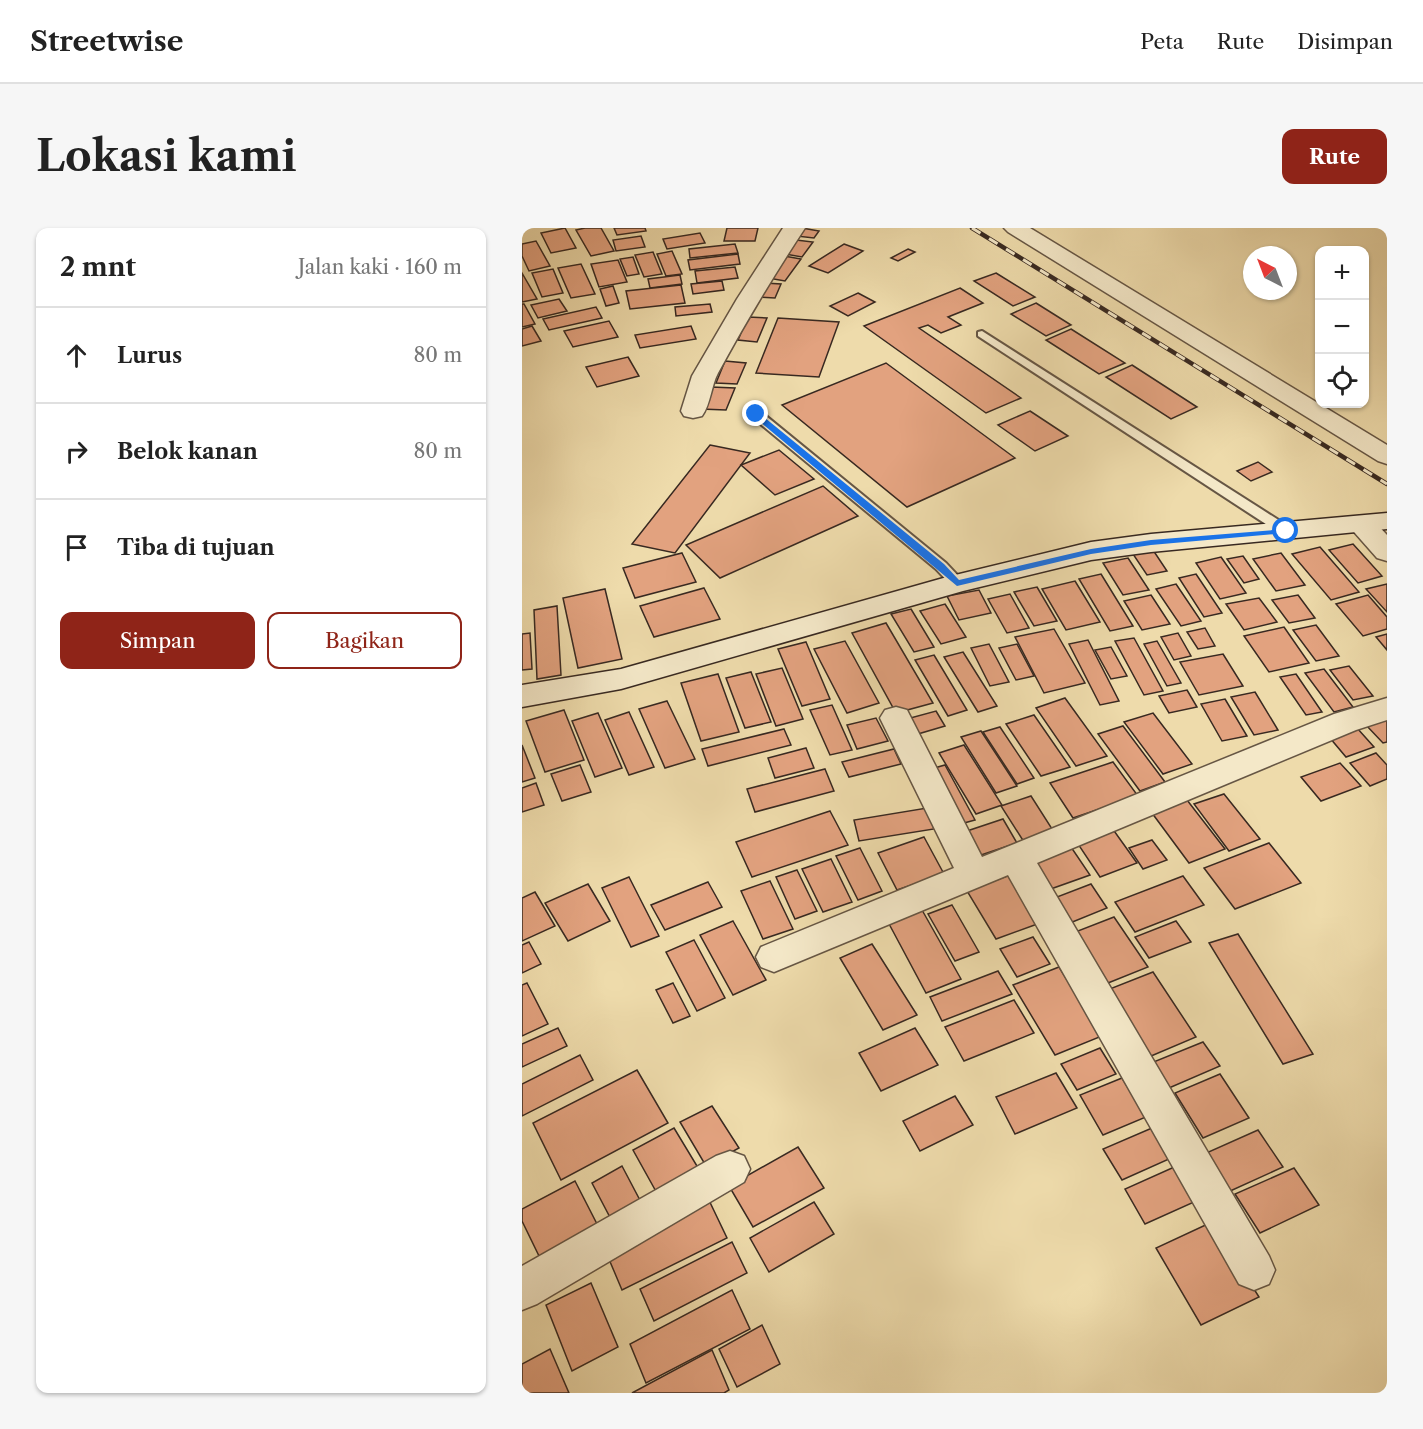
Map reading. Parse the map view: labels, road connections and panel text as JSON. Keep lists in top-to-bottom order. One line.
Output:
{"north":"top left","page":{"header":"Streetwise","nav":["Peta","Rute","Disimpan"],"buttons":["Rute",["Simpan","Bagikan"]],"title":"Lokasi kami","heading":["2 mnt","Jalan kaki · 160 m"],"map_buttons":["+","−"],"list":[["Lurus","80 m"],["Belok kanan","80 m"],"Tiba di tujuan"]}}
